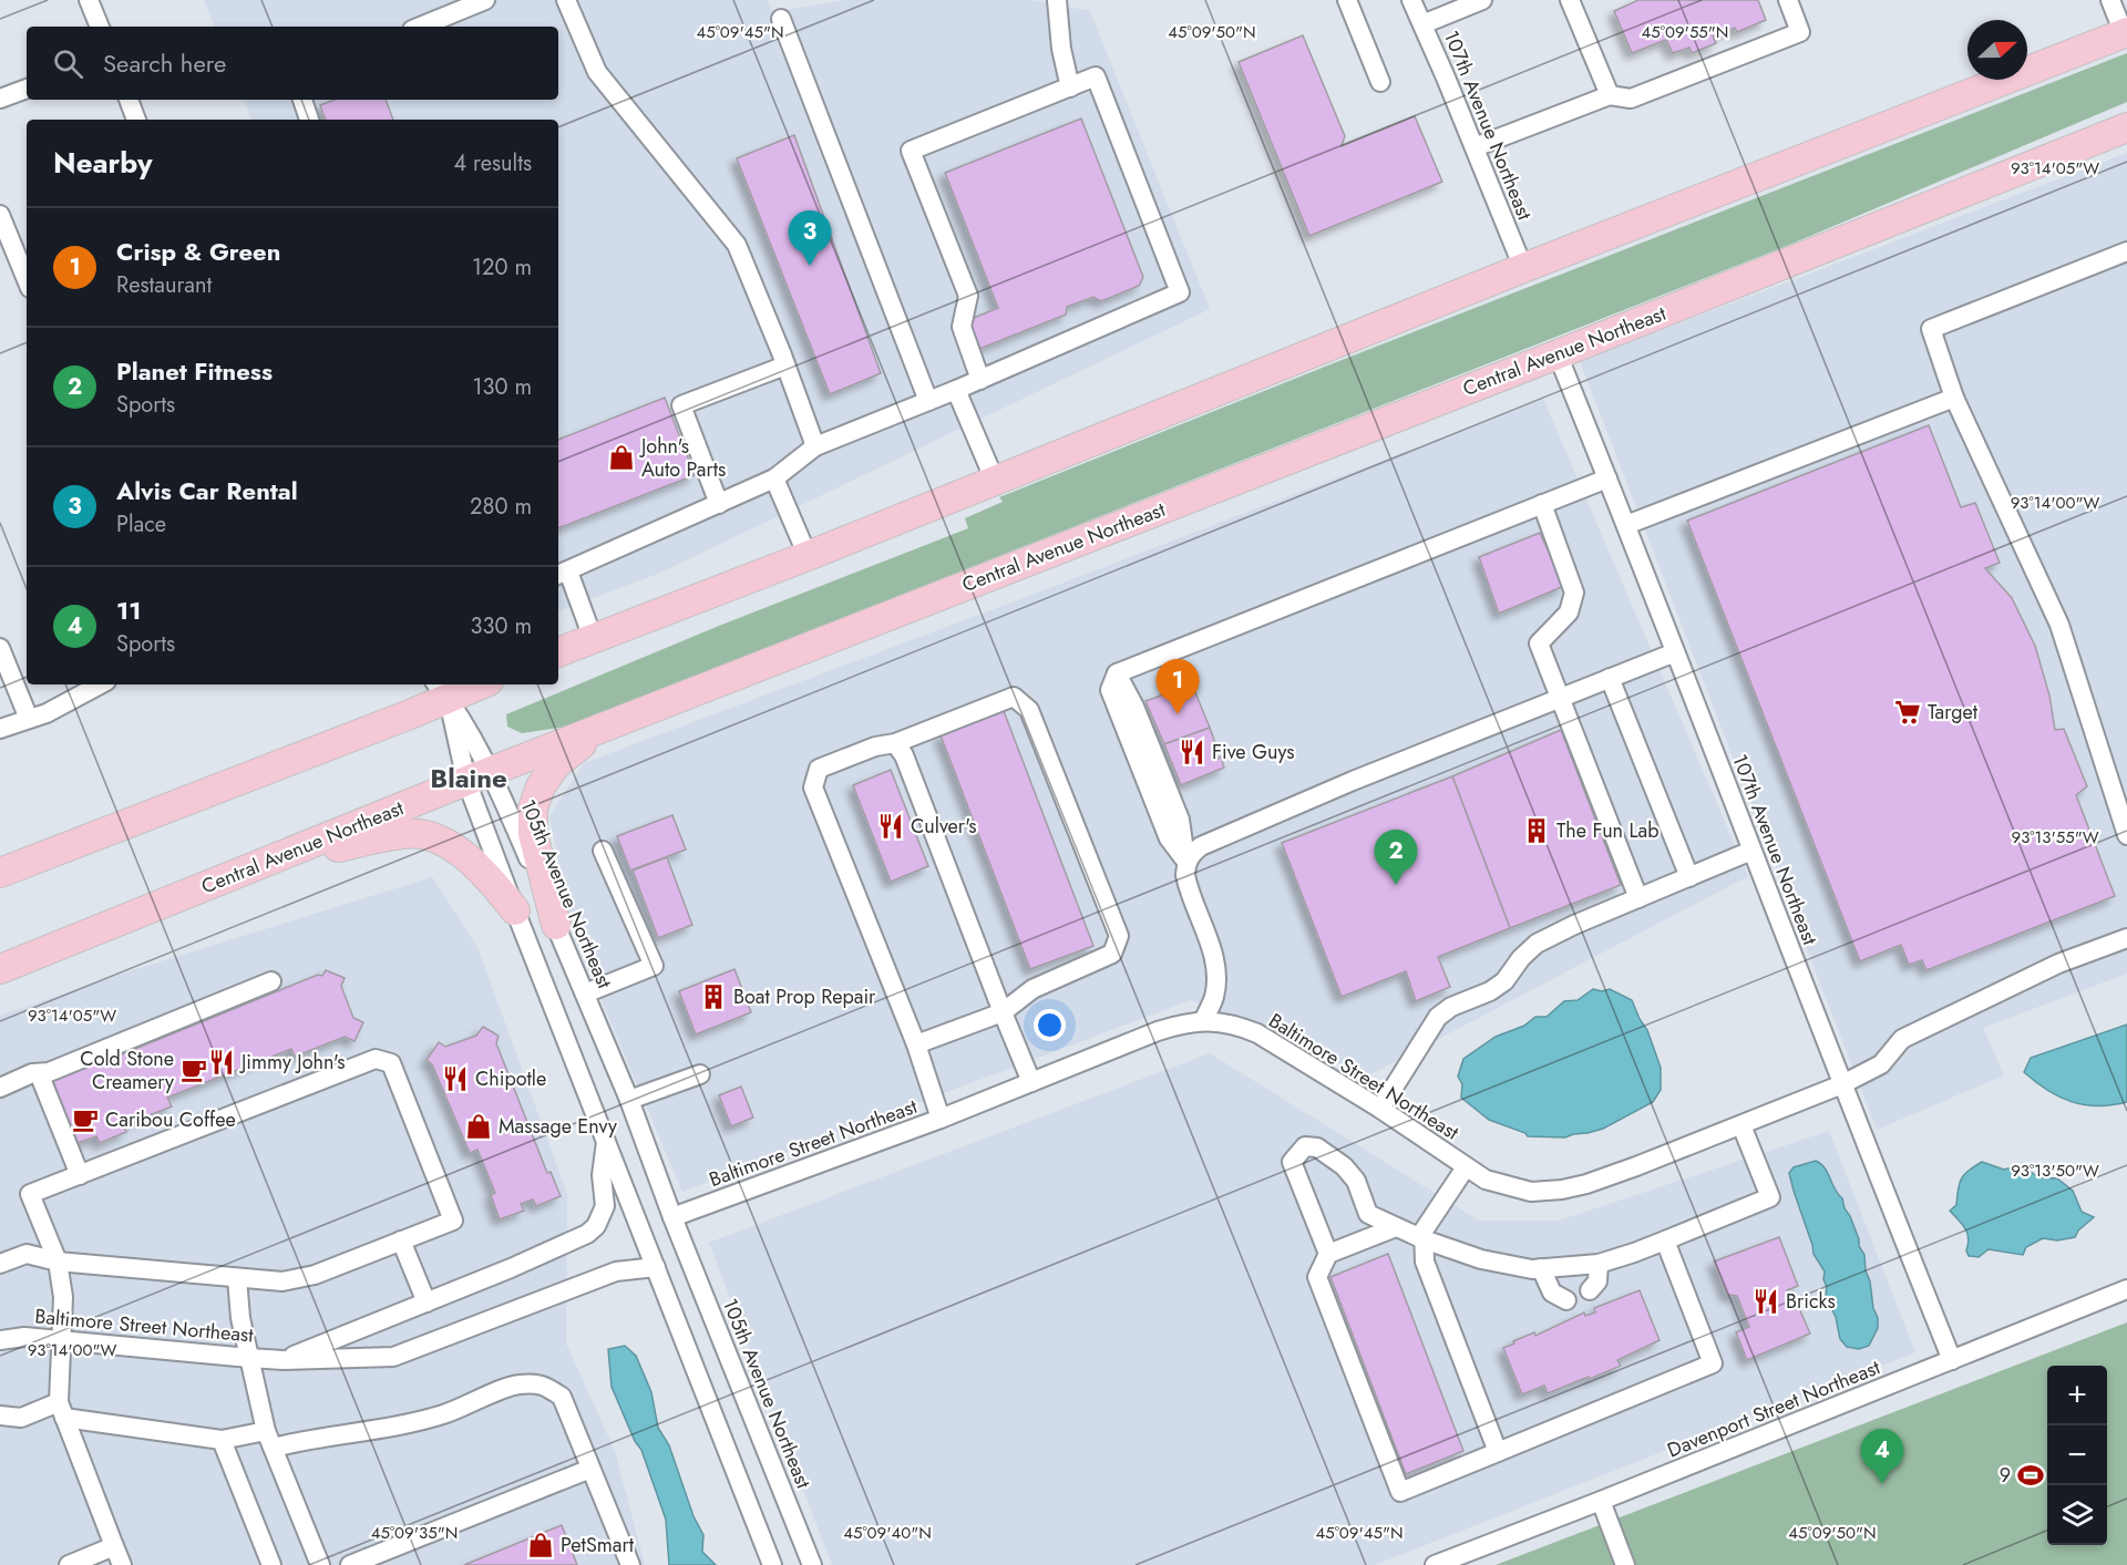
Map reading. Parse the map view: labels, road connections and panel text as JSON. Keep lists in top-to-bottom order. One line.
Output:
{"streets":{"highway":["Central Avenue Northeast"],"street":["107th Avenue Northeast","105th Avenue Northeast","Baltimore Street Northeast","Davenport Street Northeast"]},"crossings":[["107th Avenue Northeast","Central Avenue Northeast"],["107th Avenue Northeast","Baltimore Street Northeast"],["107th Avenue Northeast","Davenport Street Northeast"],["Central Avenue Northeast","105th Avenue Northeast"],["105th Avenue Northeast","Baltimore Street Northeast"]],"districts":["Blaine"],"places":{"shop":["John's Auto Parts","Massage Envy","PetSmart"],"supermarket":["Target"],"restaurant":["Five Guys","Culver's","Jimmy John's","Chipotle","Bricks"],"building":["The Fun Lab","Boat Prop Repair"],"cafe":["Cold Stone Creamery","Caribou Coffee"],"sports":["9"]},"north":"right","page":{"search":"Search here","heading":["Nearby","4 results"],"list":[{"mark":"1","name":"Crisp & Green","note":"Restaurant","value":"120 m"},{"mark":"2","name":"Planet Fitness","note":"Sports","value":"130 m"},{"mark":"3","name":"Alvis Car Rental","note":"Place","value":"280 m"},{"mark":"4","name":"11","note":"Sports","value":"330 m"}],"pins":["3","1","2","4"],"map_buttons":["+","−"]},"coordinates":["45°09'50\"N","45°09'45\"N","45°09'55\"N","93°14'05\"W","93°14'00\"W","93°13'55\"W","93°13'50\"W","45°09'35\"N","45°09'40\"N"]}
